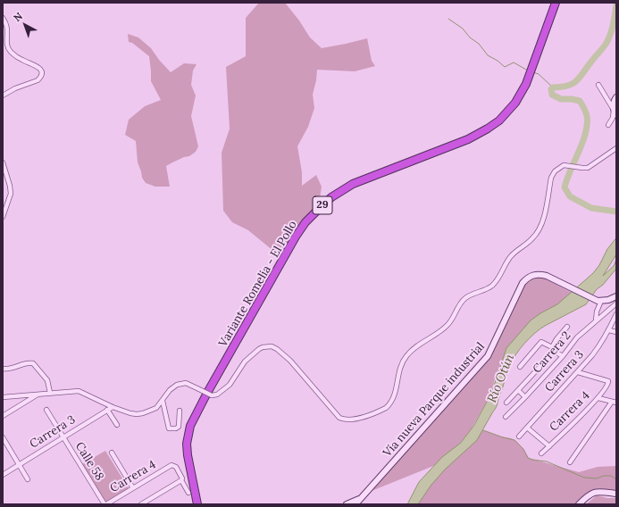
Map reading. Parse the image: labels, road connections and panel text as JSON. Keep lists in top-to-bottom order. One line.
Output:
{"streets":{"highway":["29","Variante Romelia - El Pollo"],"main road":["Vía nueva Parque industrial"],"street":["Carrera 2","Carrera 3","Carrera 4","Calle 58"]},"crossings":[["Carrera 3","Carrera 4"],["Carrera 3","Calle 58"],["Carrera 4","Calle 58"]],"water":["Río Otún"],"north":"top left"}
